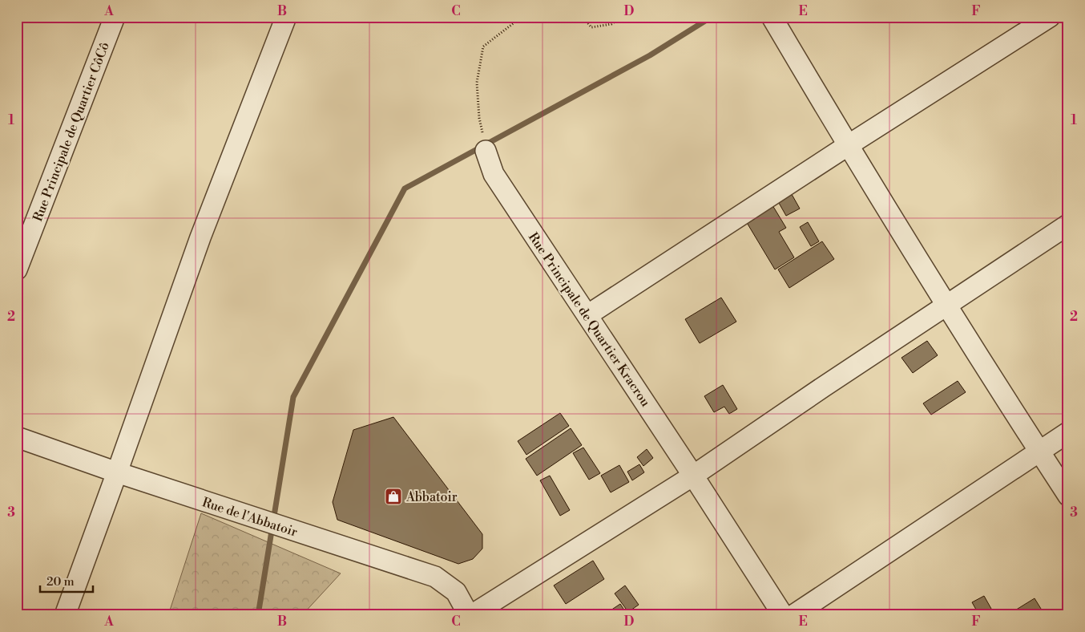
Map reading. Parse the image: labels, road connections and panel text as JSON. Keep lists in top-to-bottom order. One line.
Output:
{"streets":{"street":["Rue Principale de Quartier CôCô","Rue Principale de Quartier Kracrou","Rue de l'Abbatoir"]},"places":{"shop":["Abbatoir"]},"scale_bar":"20 m","grid":{"columns":["A","B","C","D","E","F"],"rows":["1","2","3"]}}
